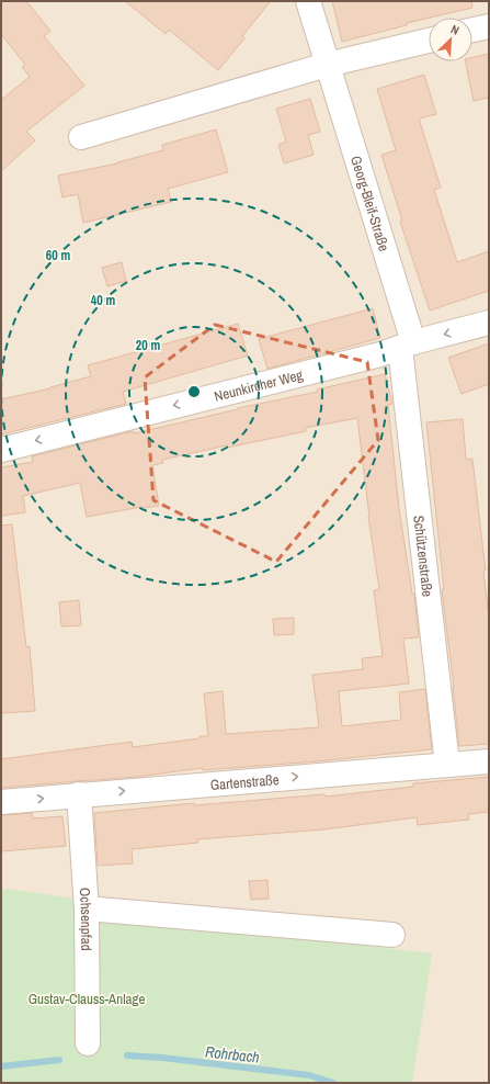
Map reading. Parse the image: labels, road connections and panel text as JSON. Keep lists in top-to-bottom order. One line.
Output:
{"streets":{"street":["Georg-Bleif-Straße","Neunkircher Weg","Schützenstraße","Gartenstraße","Ochsenpfad"]},"crossings":[["Georg-Bleif-Straße","Neunkircher Weg"],["Georg-Bleif-Straße","Schützenstraße"],["Neunkircher Weg","Schützenstraße"],["Schützenstraße","Gartenstraße"],["Gartenstraße","Ochsenpfad"]],"one_way":["Neunkircher Weg"],"water":["Rohrbach"],"parks":["Gustav-Clauss-Anlage"],"north":"top right","rings":["60 m","40 m","20 m"]}
